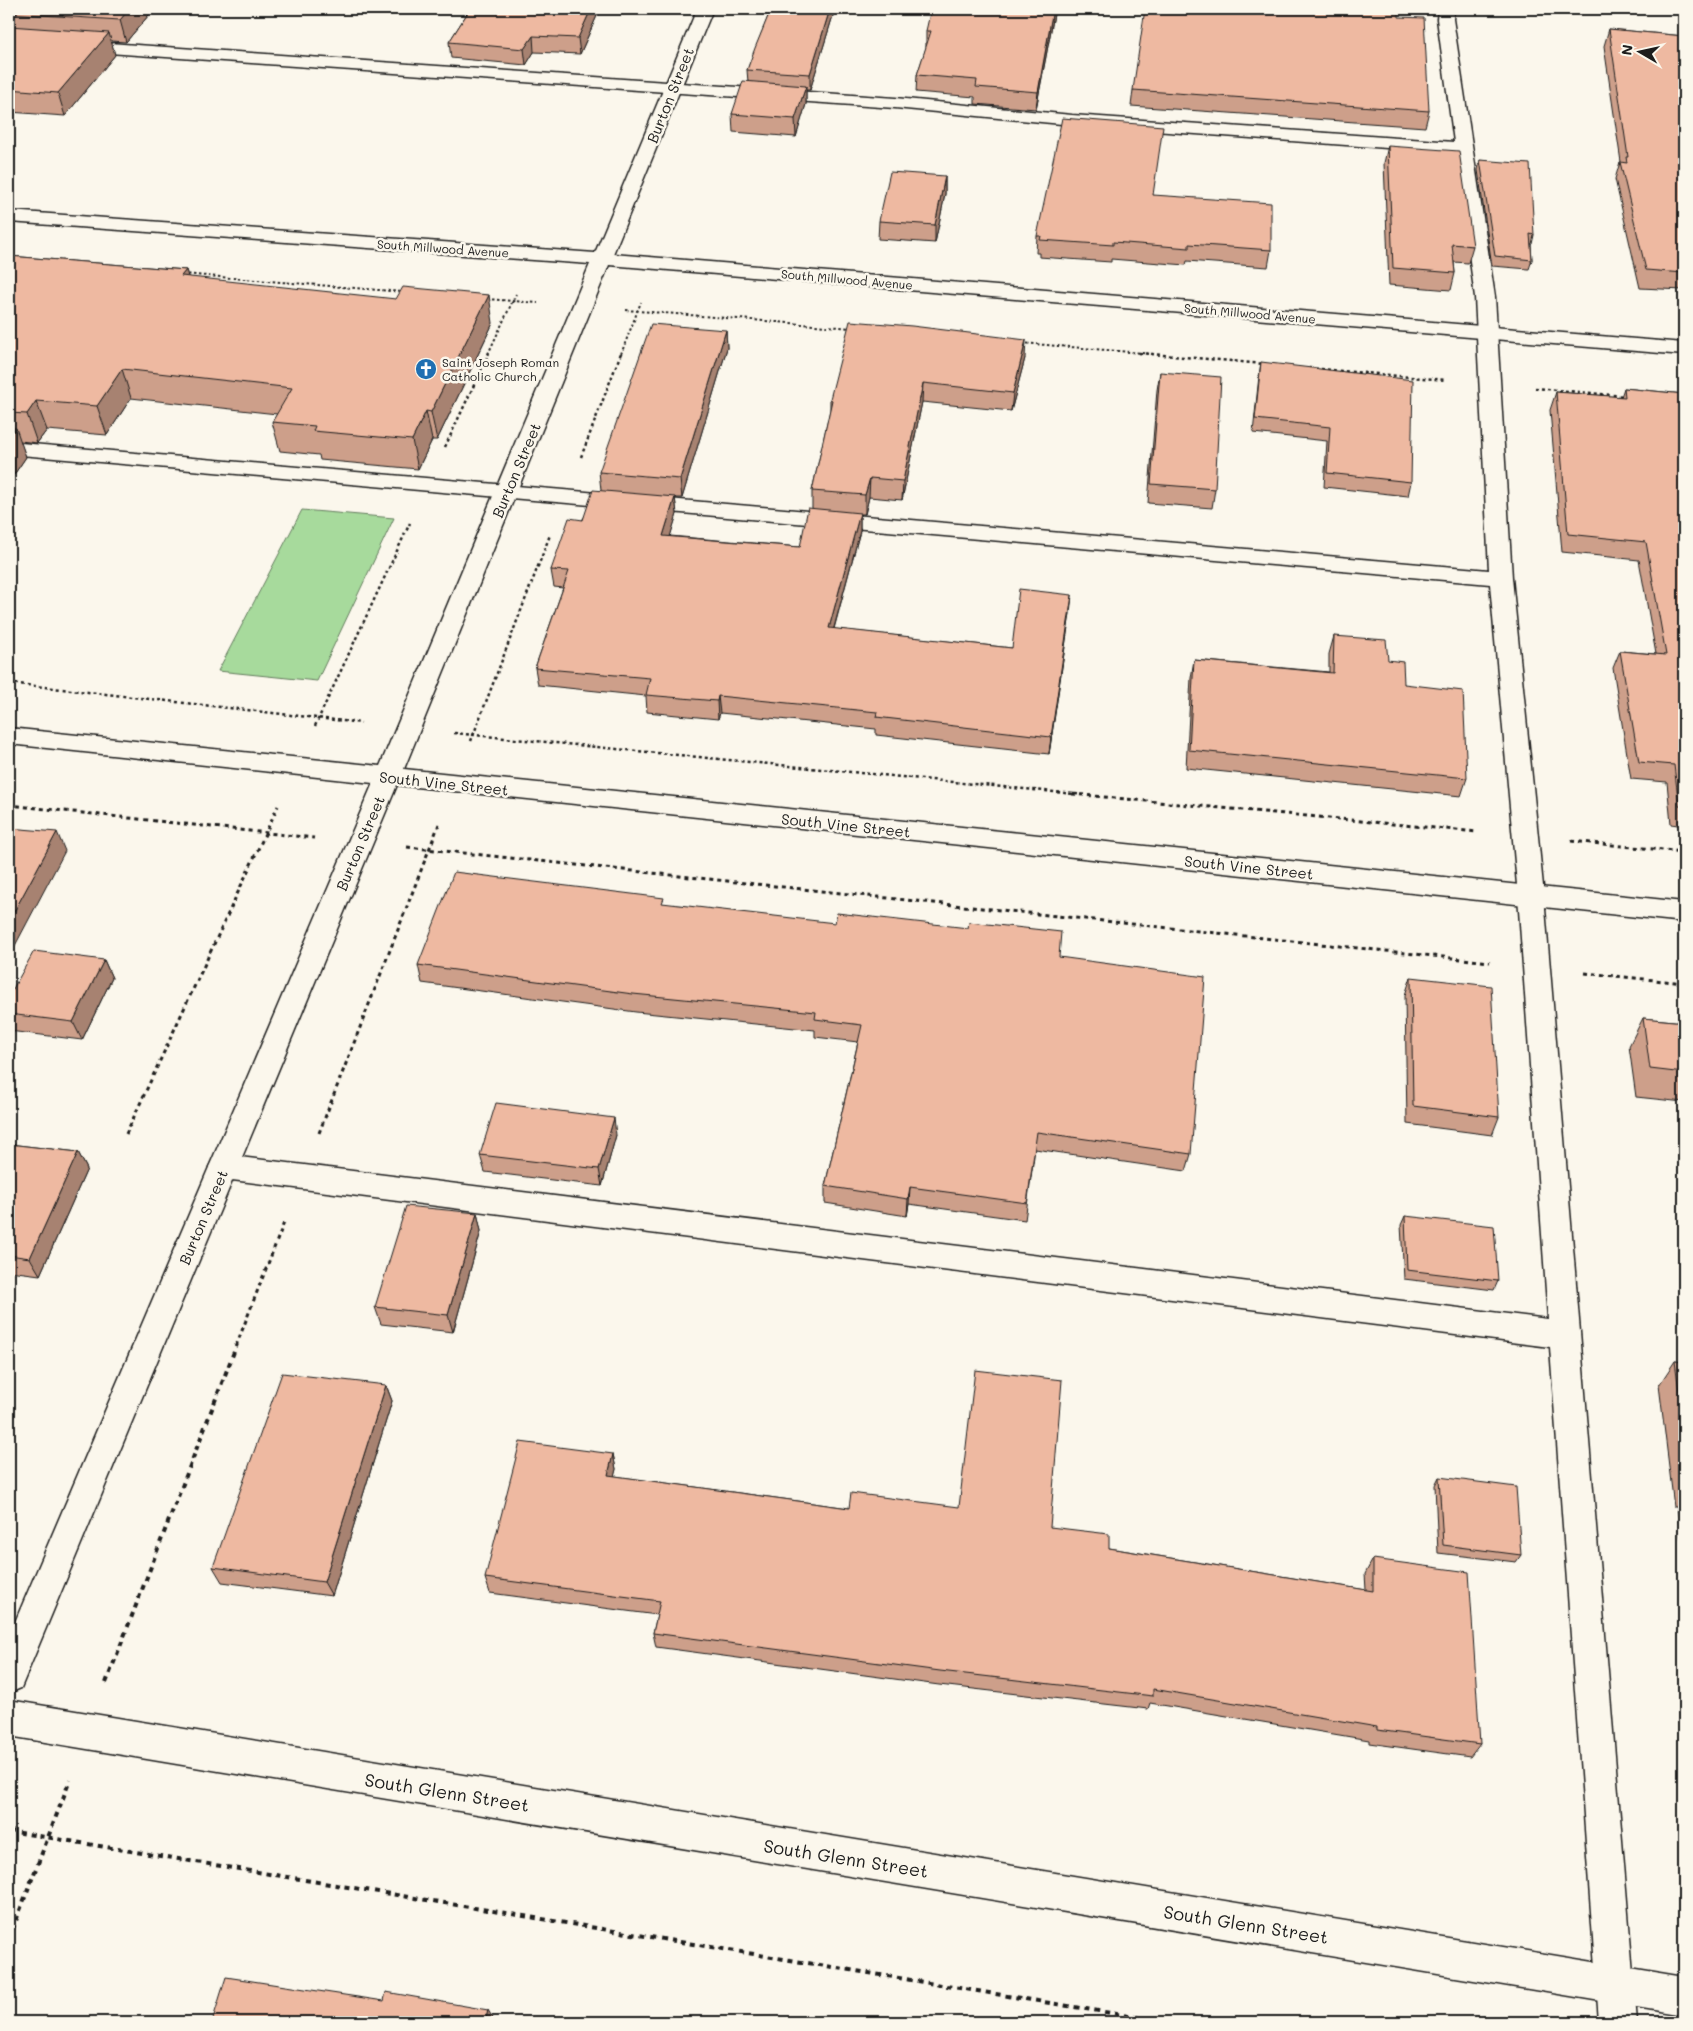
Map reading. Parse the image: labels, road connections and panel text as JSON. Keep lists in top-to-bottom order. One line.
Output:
{"streets":{"street":["Burton Street","South Millwood Avenue","South Vine Street","South Glenn Street"]},"crossings":[["Burton Street","South Millwood Avenue"],["Burton Street","South Vine Street"]],"places":{"church":["Saint Joseph Roman Catholic Church"]},"north":"left"}
